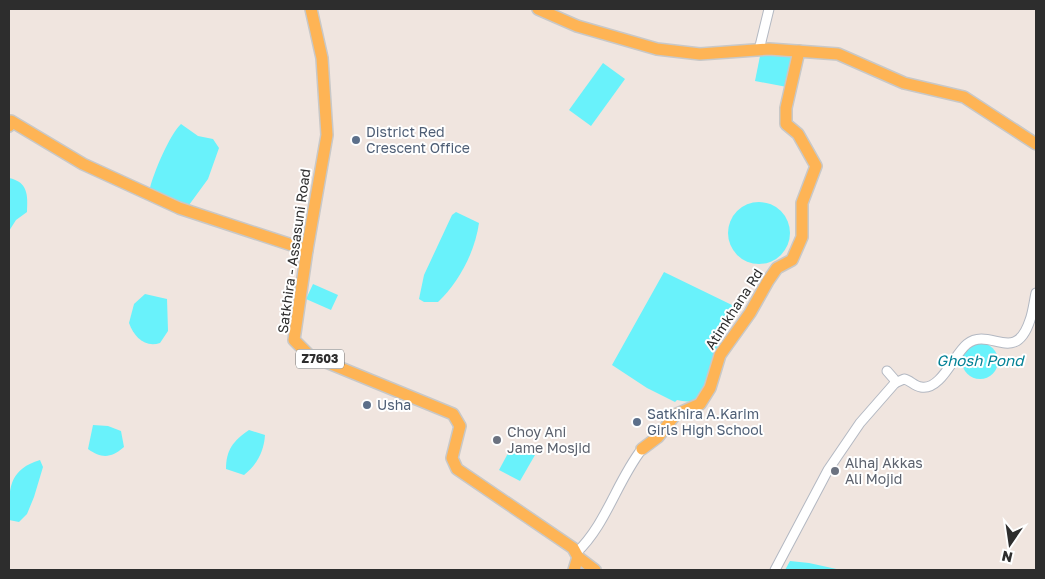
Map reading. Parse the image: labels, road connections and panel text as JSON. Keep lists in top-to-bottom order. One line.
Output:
{"streets":{"main road":["Satkhira - Assasuni Road","Atimkhana Rd","Z7603"]},"crossings":[["Satkhira - Assasuni Road","Atimkhana Rd"]],"water":["Ghosh Pond"],"places":["District Red Crescent Office","Usha","Satkhira A.Karim Girls High School","Choy Ani Jame Mosjid","Alhaj Akkas Ali Mojid"],"north":"bottom"}
